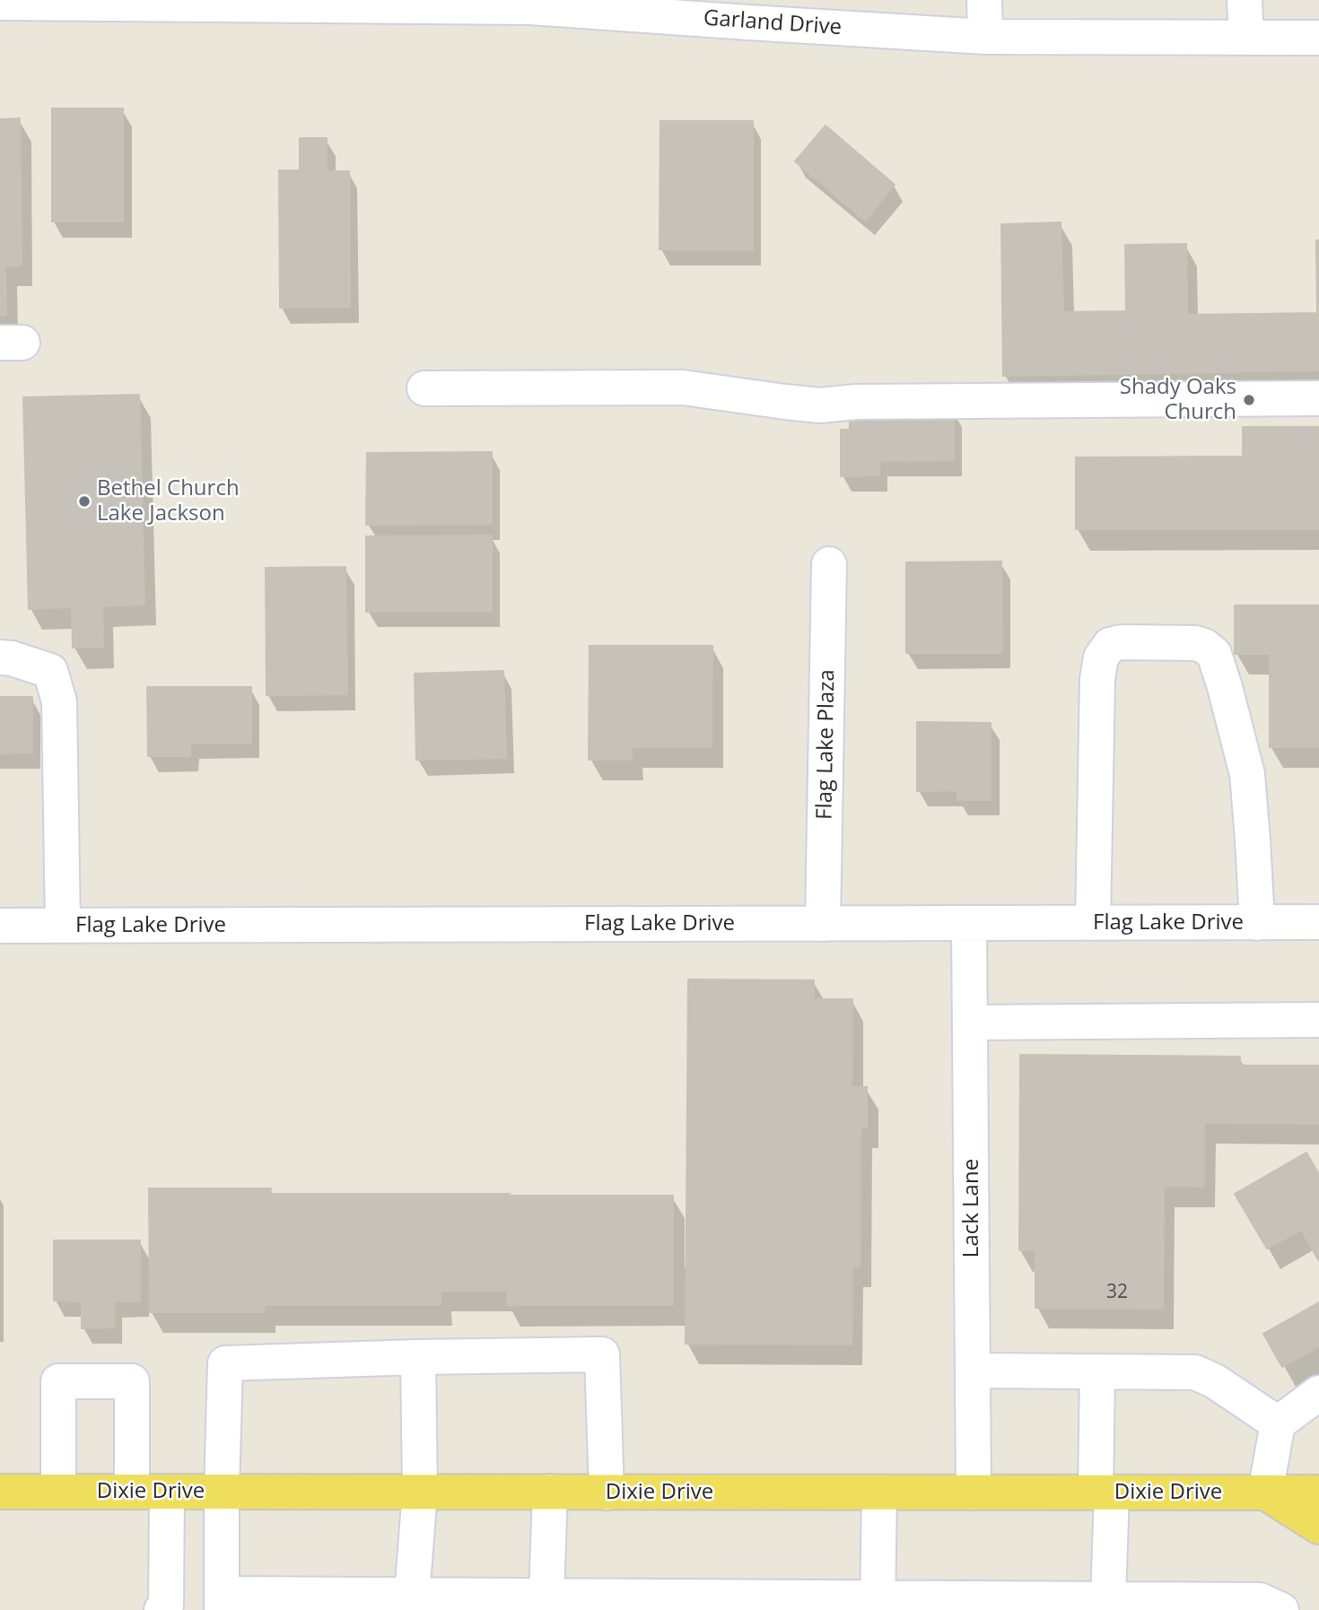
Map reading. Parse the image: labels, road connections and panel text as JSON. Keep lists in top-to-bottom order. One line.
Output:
{"streets":{"main road":["Dixie Drive"],"street":["Garland Drive","Flag Lake Plaza","Flag Lake Drive","Lack Lane"]},"crossings":[["Flag Lake Plaza","Flag Lake Drive"],["Flag Lake Drive","Lack Lane"],["Lack Lane","Dixie Drive"]],"places":["Shady Oaks Church","Bethel Church Lake Jackson"],"house_numbers":["32"]}
